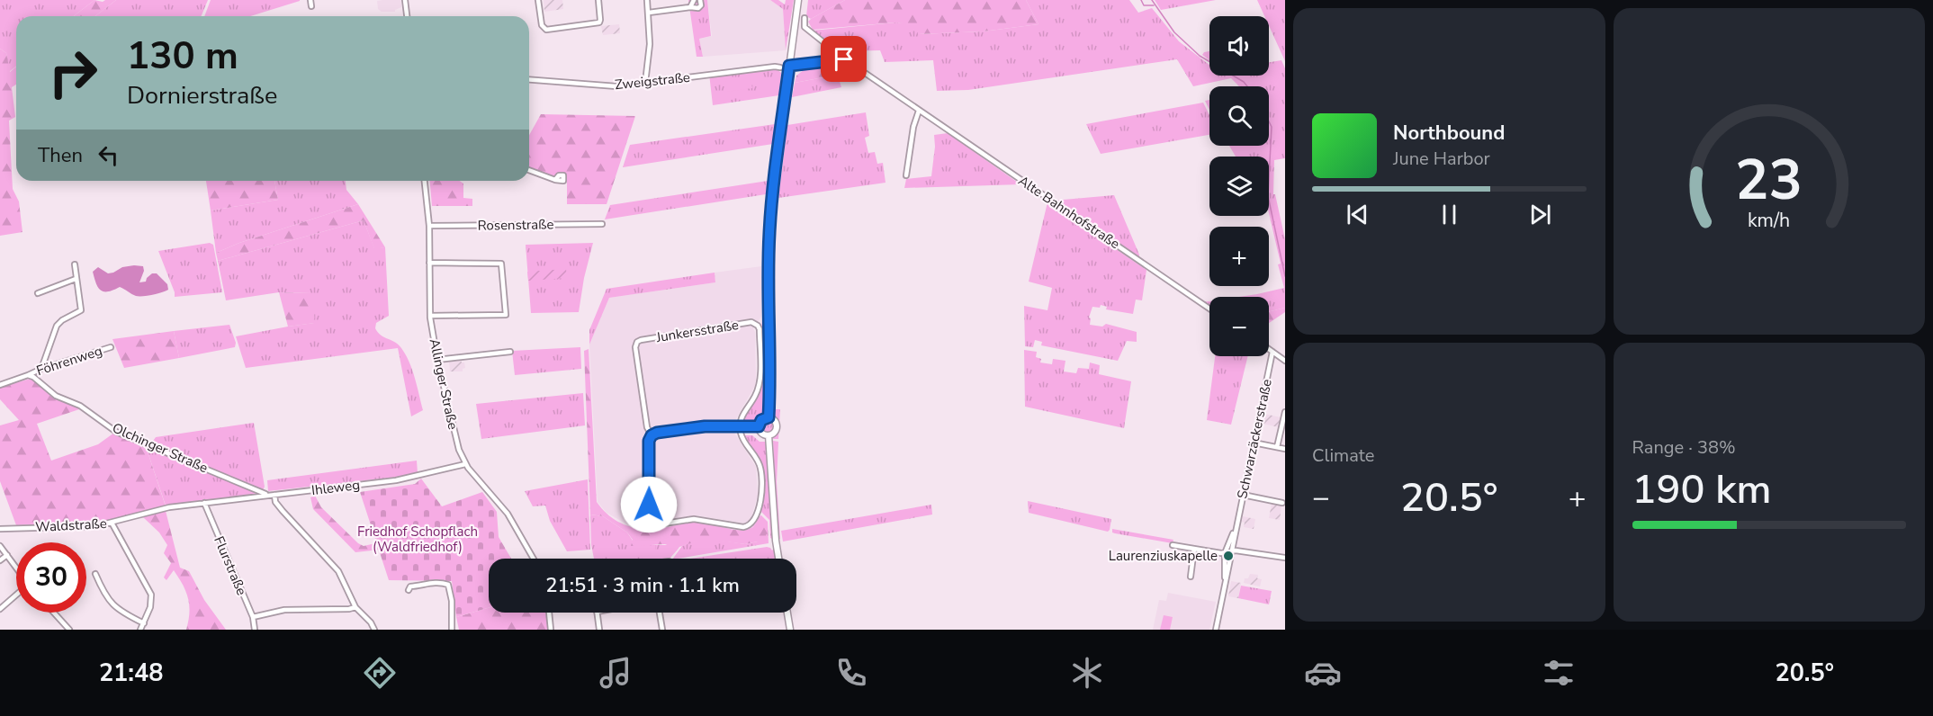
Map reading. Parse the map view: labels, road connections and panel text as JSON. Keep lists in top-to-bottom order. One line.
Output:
{"streets":{"street":["Zweigstraße","Alte Bahnhofstraße","Rosenstraße","Junkersstraße","Föhrenweg","Allinger Straße","Schwarzäckerstraße","Olchinger Straße","Ihleweg","Waldstraße","Flurstraße"]},"crossings":[["Rosenstraße","Allinger Straße"],["Föhrenweg","Olchinger Straße"],["Allinger Straße","Ihleweg"],["Olchinger Straße","Ihleweg"],["Ihleweg","Waldstraße"],["Ihleweg","Flurstraße"],["Waldstraße","Flurstraße"]],"parks":["Friedhof Schopflach (Waldfriedhof)"],"places":["Laurenziuskapelle"],"page":{"map_buttons":["+","−"],"turn":["130 m","Dornierstraße"],"song":["Northbound","June Harbor"],"then":"Then","tile":["Climate",["Range · 38%","190 km"]],"heat":["−","20.5°","+"],"limit":"30","trip":"21:51 · 3 min · 1.1 km","tabs":["21:48","20.5°"],"gauge":["23","km/h"]}}
